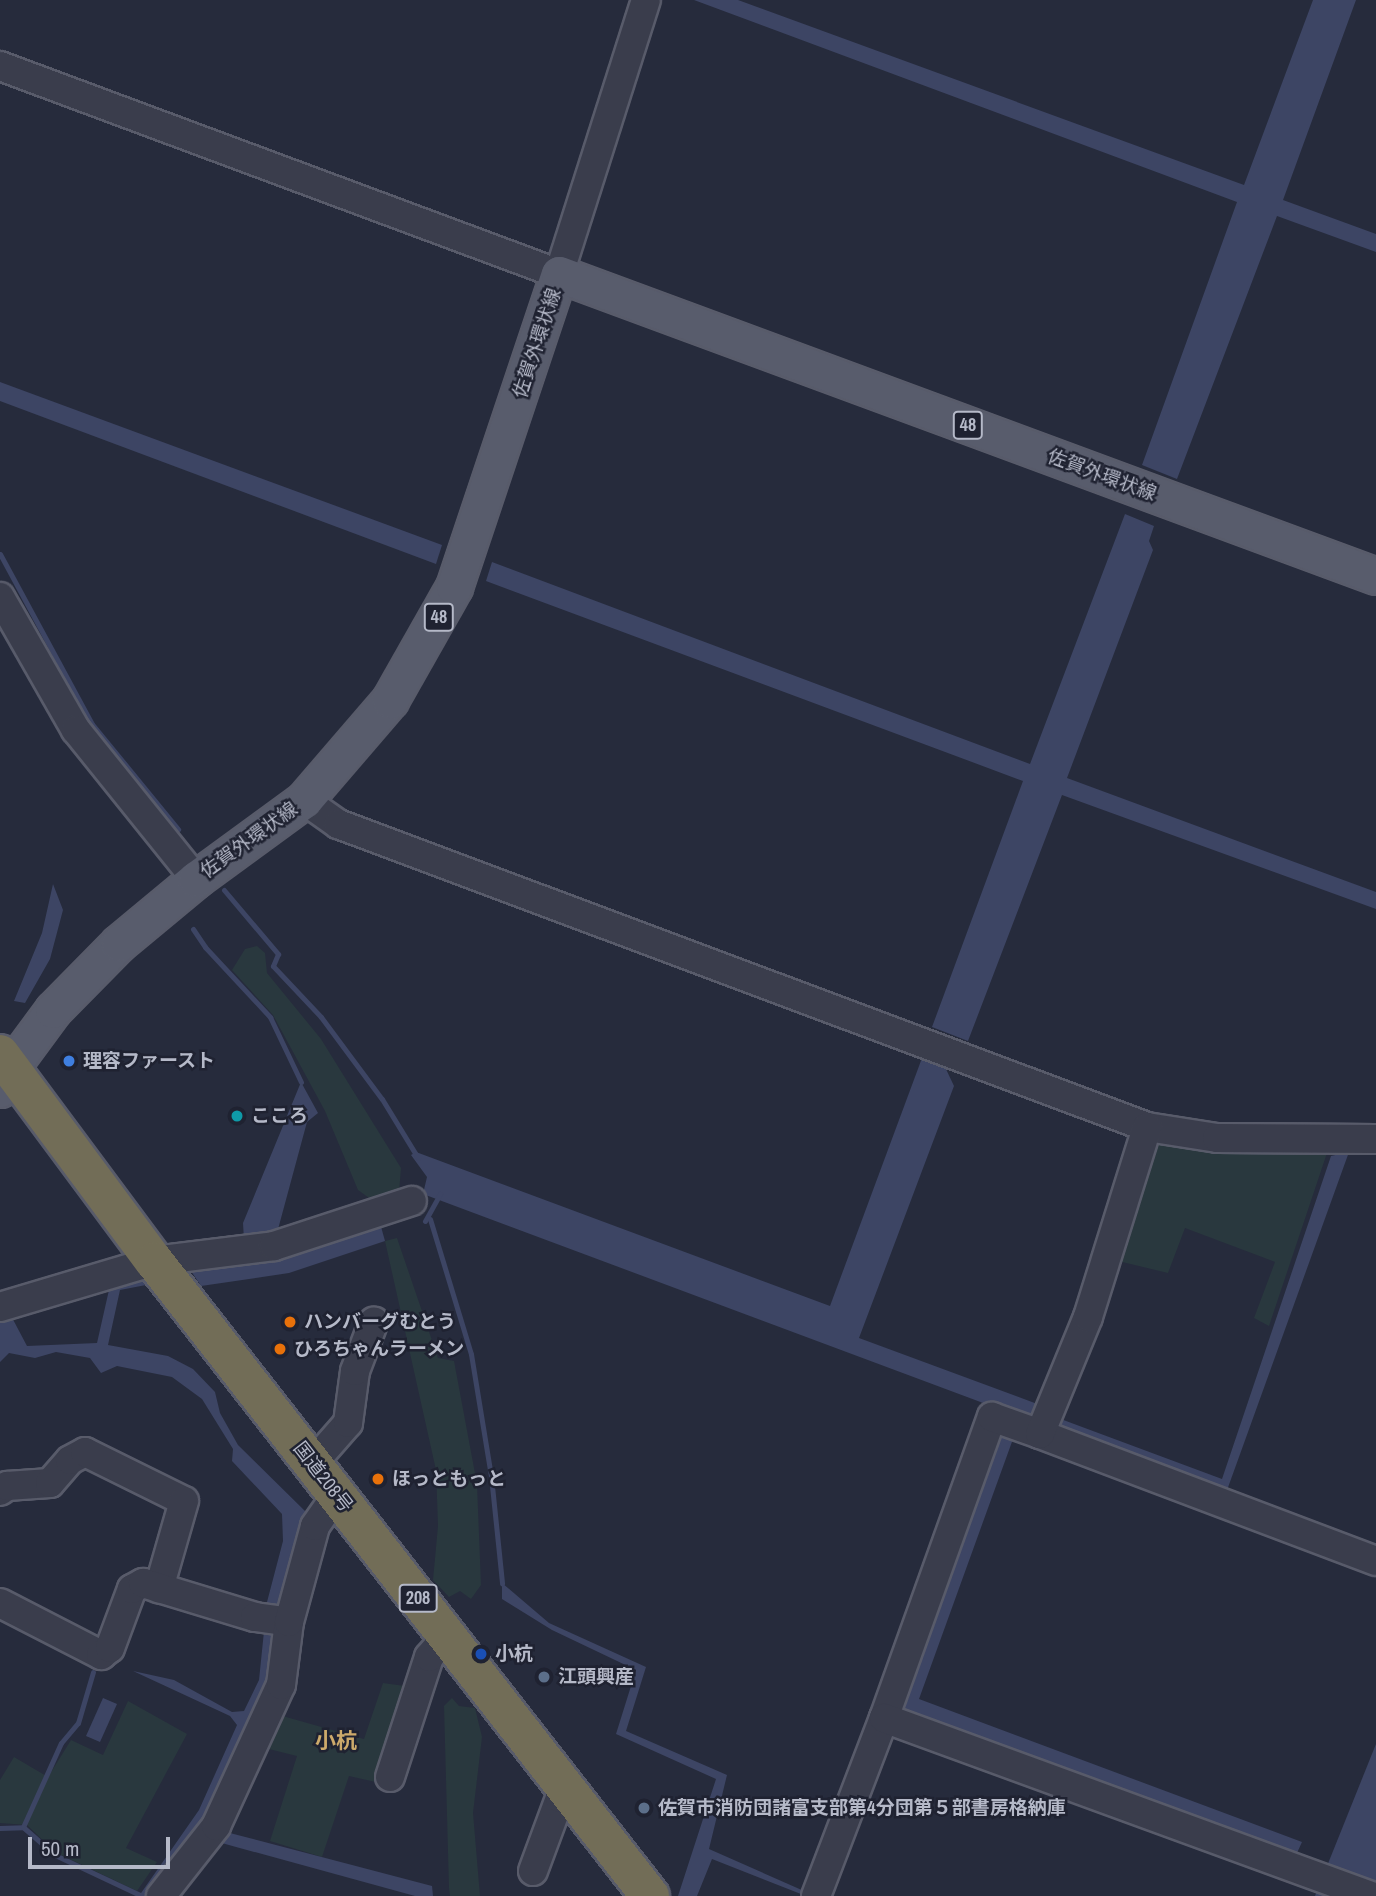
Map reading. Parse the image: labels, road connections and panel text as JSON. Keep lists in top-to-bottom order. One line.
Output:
{"streets":{"highway":["国道208号","208"],"main road":["佐賀外環状線","48"]},"crossings":[["佐賀外環状線","国道208号"]],"districts":["小杭"],"places":["理容ファースト","こころ","ハンバーグむとう","ひろちゃんラーメン","ほっともっと","小杭","江頭興産","佐賀市消防団諸富支部第4分団第５部書房格納庫"],"scale_bar":"50 m"}
